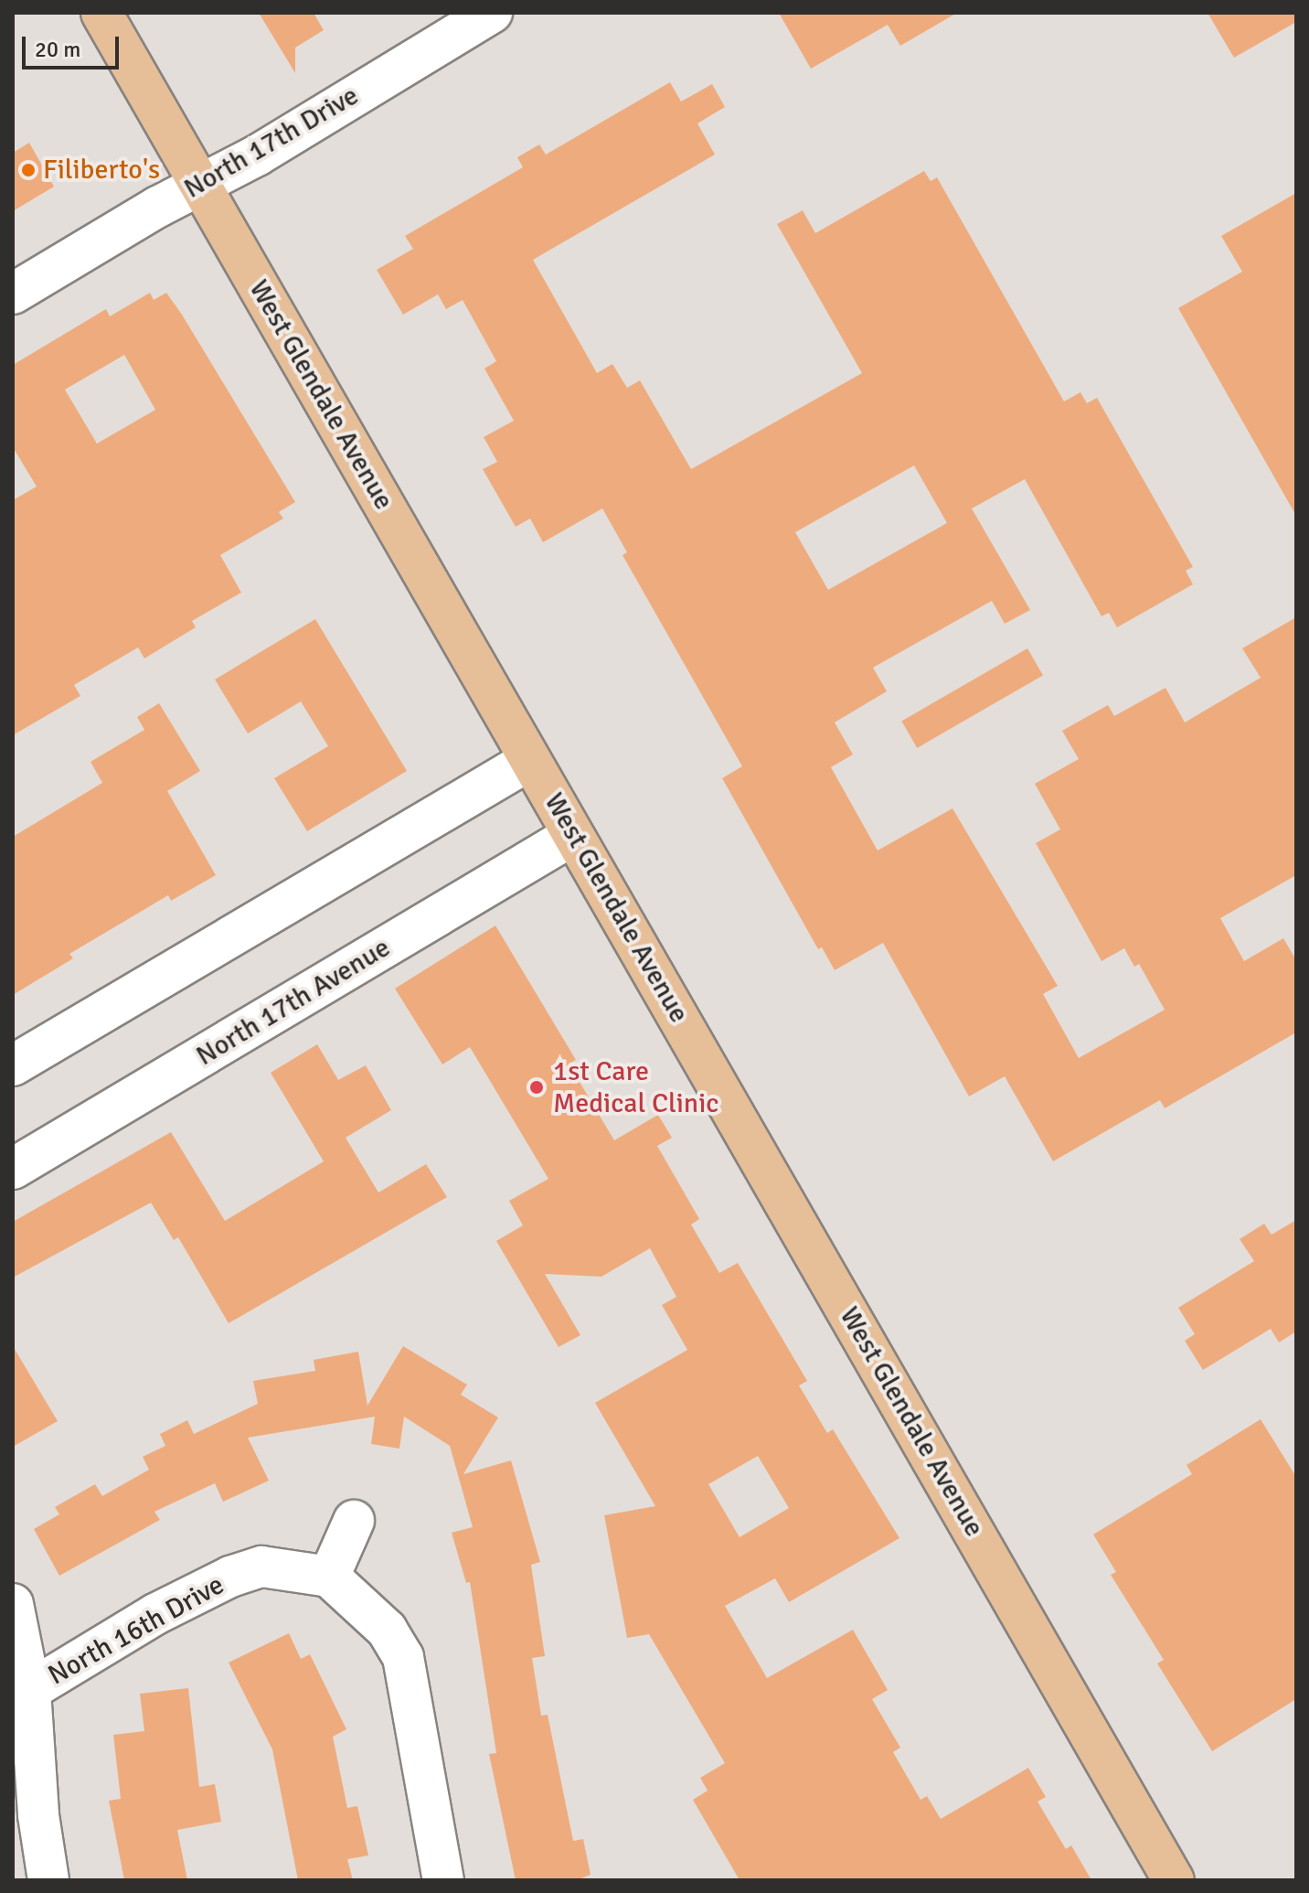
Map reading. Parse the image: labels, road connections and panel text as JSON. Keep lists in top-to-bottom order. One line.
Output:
{"streets":{"main road":["West Glendale Avenue"],"street":["North 17th Drive","North 17th Avenue","North 16th Drive"]},"crossings":[["North 17th Drive","West Glendale Avenue"],["West Glendale Avenue","North 17th Avenue"]],"places":["Filiberto's","1st Care Medical Clinic"],"scale_bar":"20 m"}
